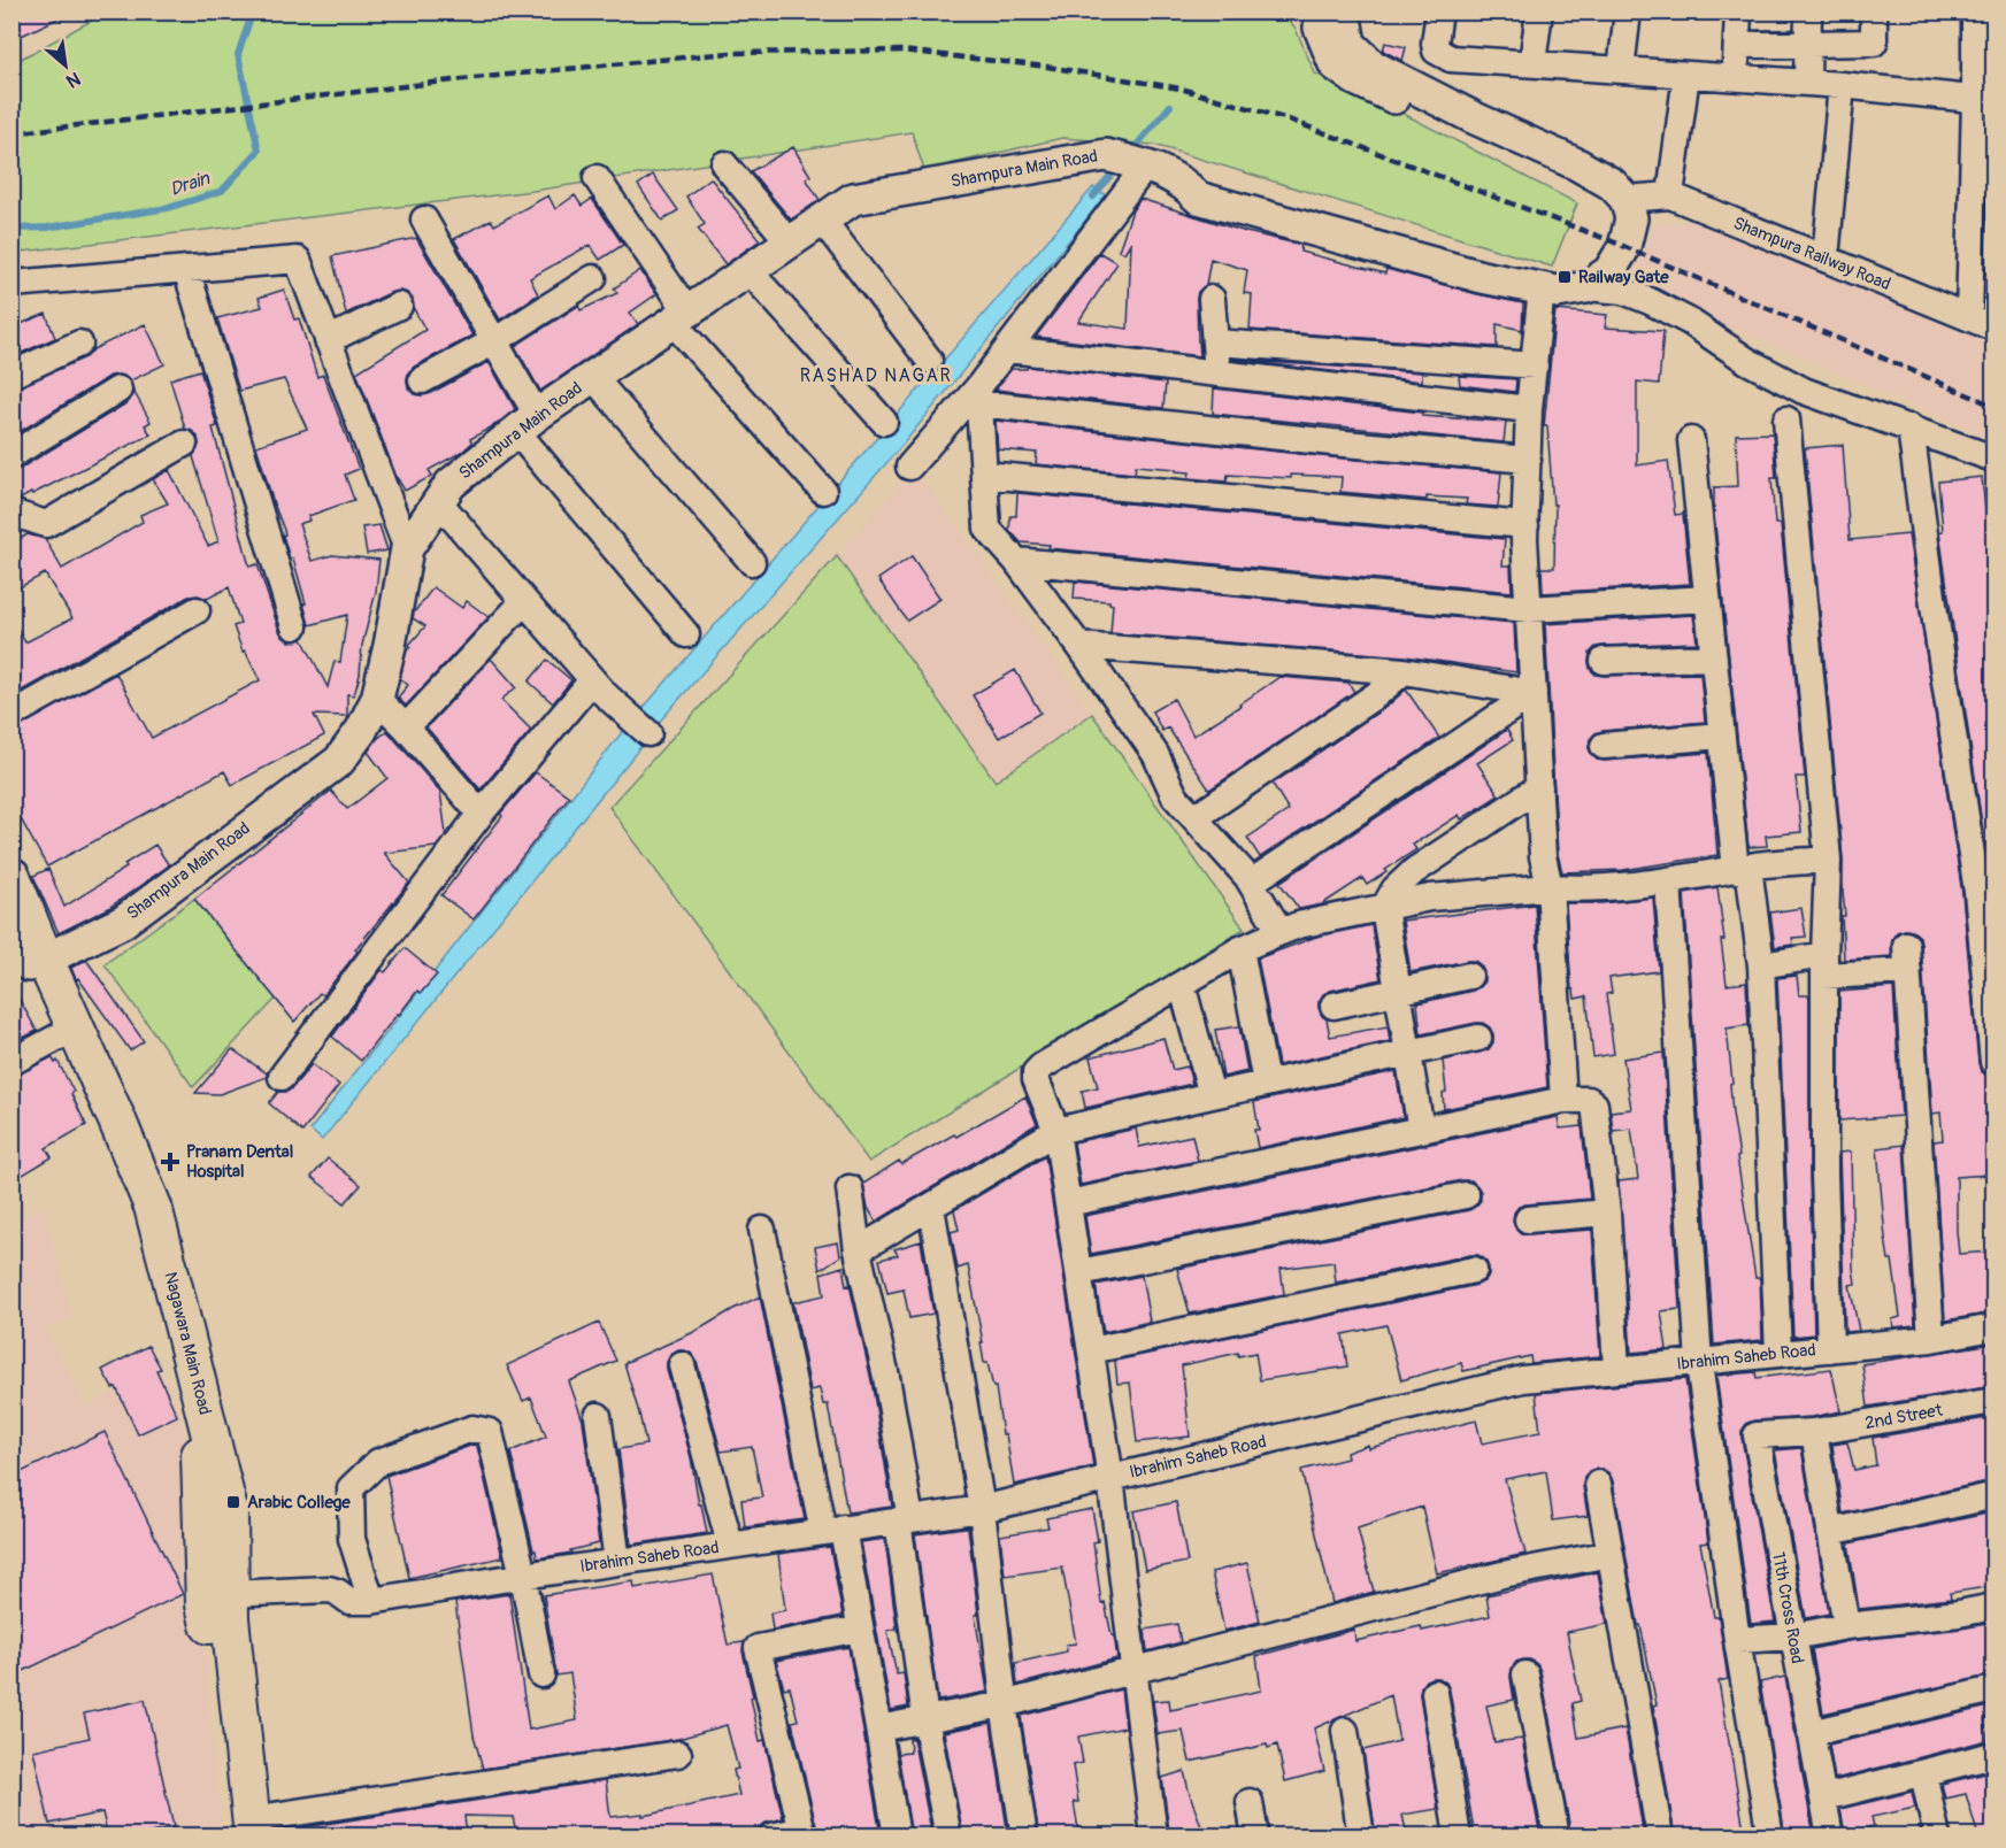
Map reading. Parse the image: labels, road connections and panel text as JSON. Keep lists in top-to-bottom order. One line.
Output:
{"streets":{"main road":["Nagawara Main Road"],"street":["Shampura Main Road","Shampura Railway Road","Ibrahim Saheb Road","2nd Street","11th Cross Road"]},"crossings":[["2nd Street","11th Cross Road"]],"districts":["RASHAD NAGAR"],"water":["Drain"],"places":{"transit":["Railway Gate","Arabic College"],"health":["Pranam Dental Hospital"]},"north":"bottom right"}
